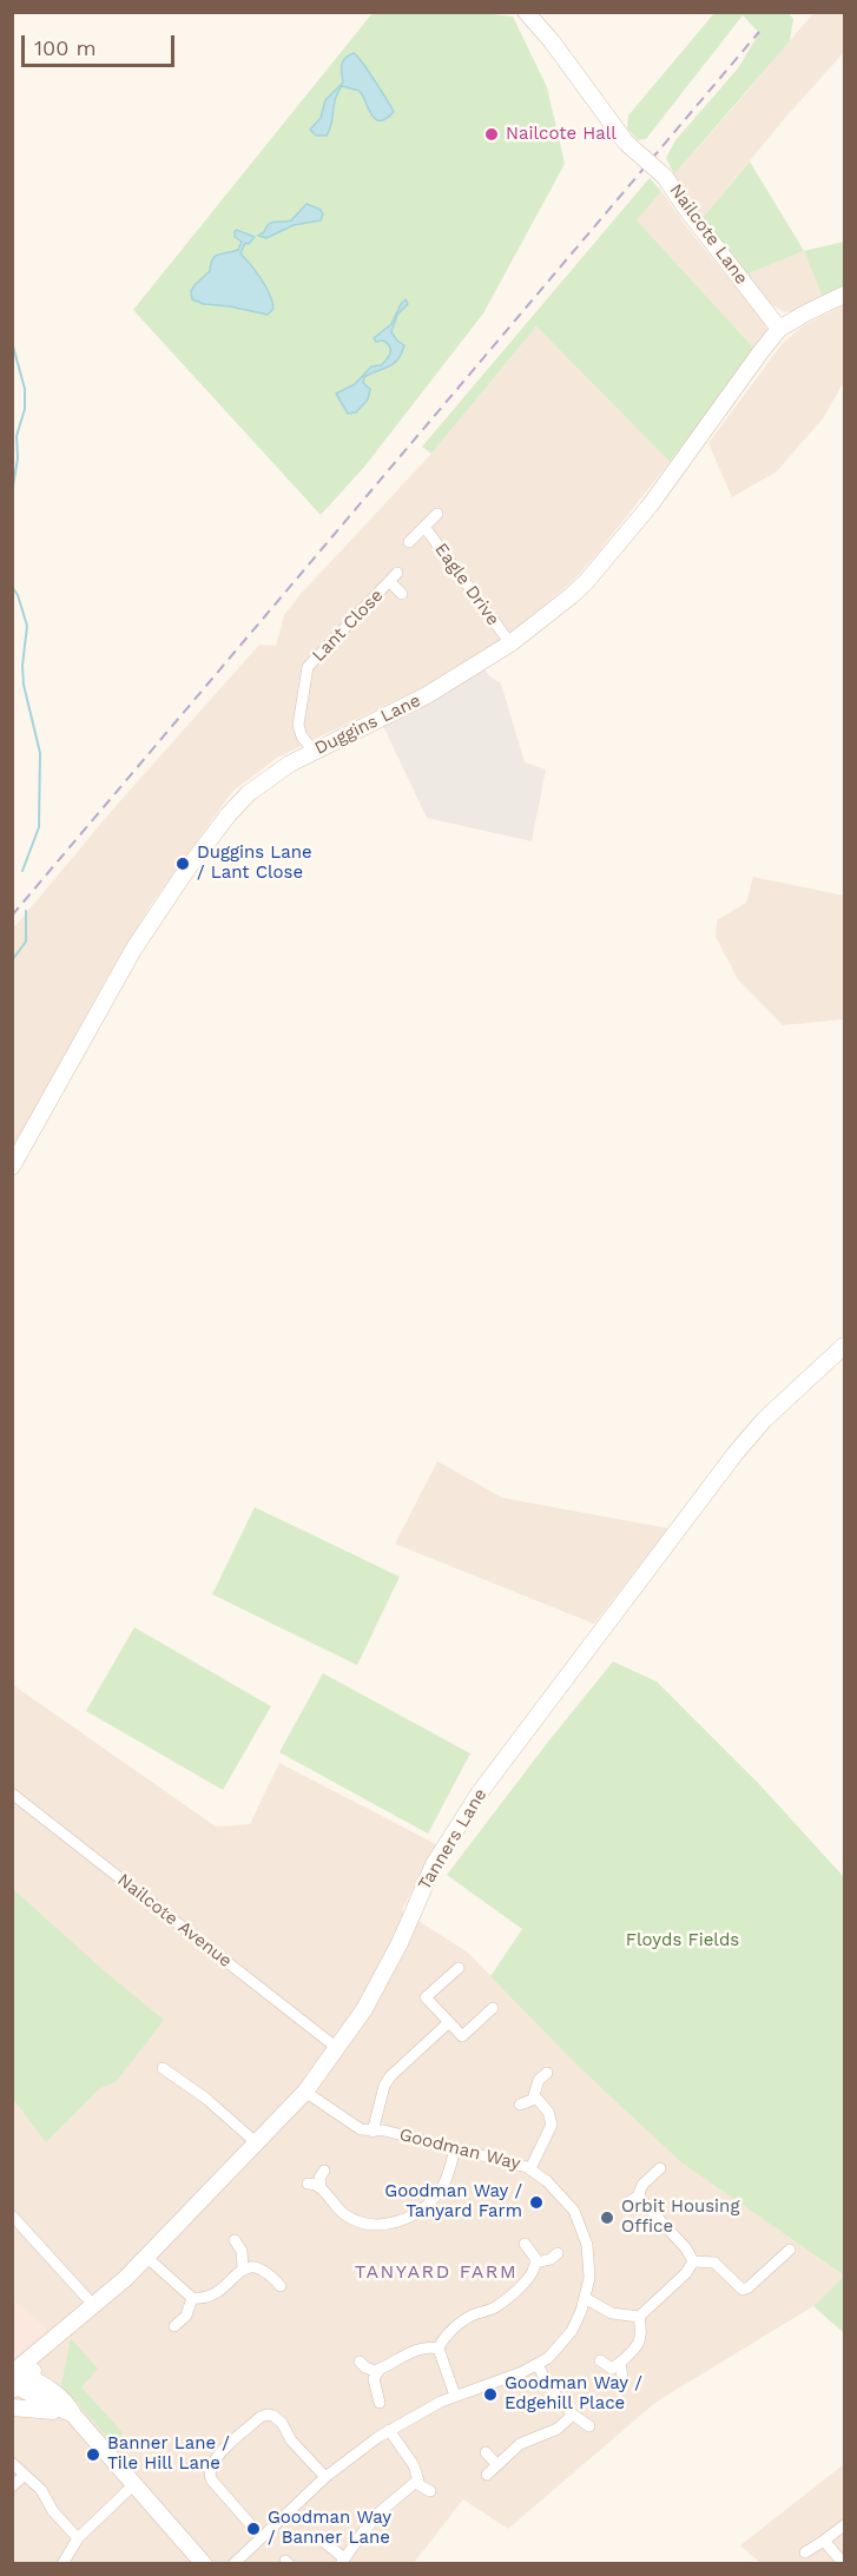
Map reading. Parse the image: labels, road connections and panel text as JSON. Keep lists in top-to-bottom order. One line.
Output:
{"streets":{"main road":["Nailcote Lane","Duggins Lane","Tanners Lane"],"street":["Eagle Drive","Lant Close","Nailcote Avenue","Goodman Way"]},"crossings":[["Nailcote Lane","Duggins Lane"],["Eagle Drive","Duggins Lane"],["Lant Close","Duggins Lane"],["Tanners Lane","Nailcote Avenue"],["Tanners Lane","Goodman Way"]],"districts":["TANYARD FARM"],"parks":["Floyds Fields"],"places":["Nailcote Hall","Duggins Lane / Lant Close","Goodman Way / Tanyard Farm","Orbit Housing Office","Goodman Way / Edgehill Place","Banner Lane / Tile Hill Lane","Goodman Way / Banner Lane"],"scale_bar":"100 m"}
